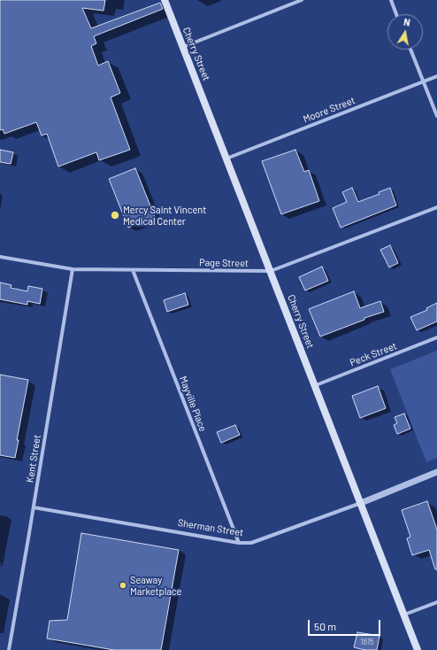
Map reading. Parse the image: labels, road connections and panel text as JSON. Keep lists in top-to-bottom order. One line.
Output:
{"streets":{"main road":["Cherry Street"],"street":["Moore Street","Page Street","Peck Street","Mayville Place","Kent Street","Sherman Street"]},"crossings":[["Cherry Street","Moore Street"],["Cherry Street","Page Street"],["Cherry Street","Peck Street"],["Cherry Street","Sherman Street"],["Page Street","Mayville Place"],["Page Street","Kent Street"],["Mayville Place","Sherman Street"],["Kent Street","Sherman Street"]],"places":["Mercy Saint Vincent Medical Center","Seaway Marketplace"],"house_numbers":["1615"],"scale_bar":"50 m","north":"top"}
